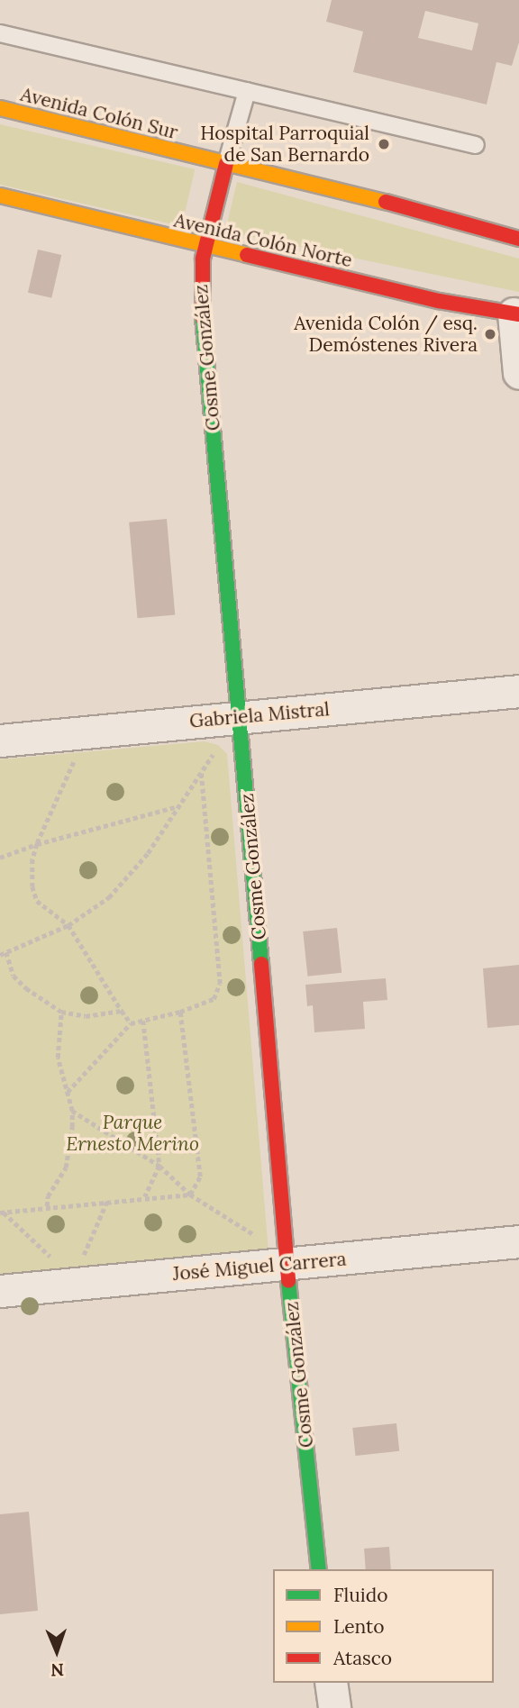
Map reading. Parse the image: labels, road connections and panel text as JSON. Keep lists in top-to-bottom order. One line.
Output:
{"streets":{"street":["Avenida Colón Sur","Avenida Colón Norte","Cosme González","Gabriela Mistral","José Miguel Carrera"]},"crossings":[["Avenida Colón Sur","Cosme González"],["Avenida Colón Norte","Cosme González"],["Cosme González","Gabriela Mistral"],["Cosme González","José Miguel Carrera"]],"parks":["Parque Ernesto Merino"],"places":["Hospital Parroquial de San Bernardo","Avenida Colón / esq. Demóstenes Rivera"],"legend":["Fluido","Lento","Atasco"],"north":"bottom"}
